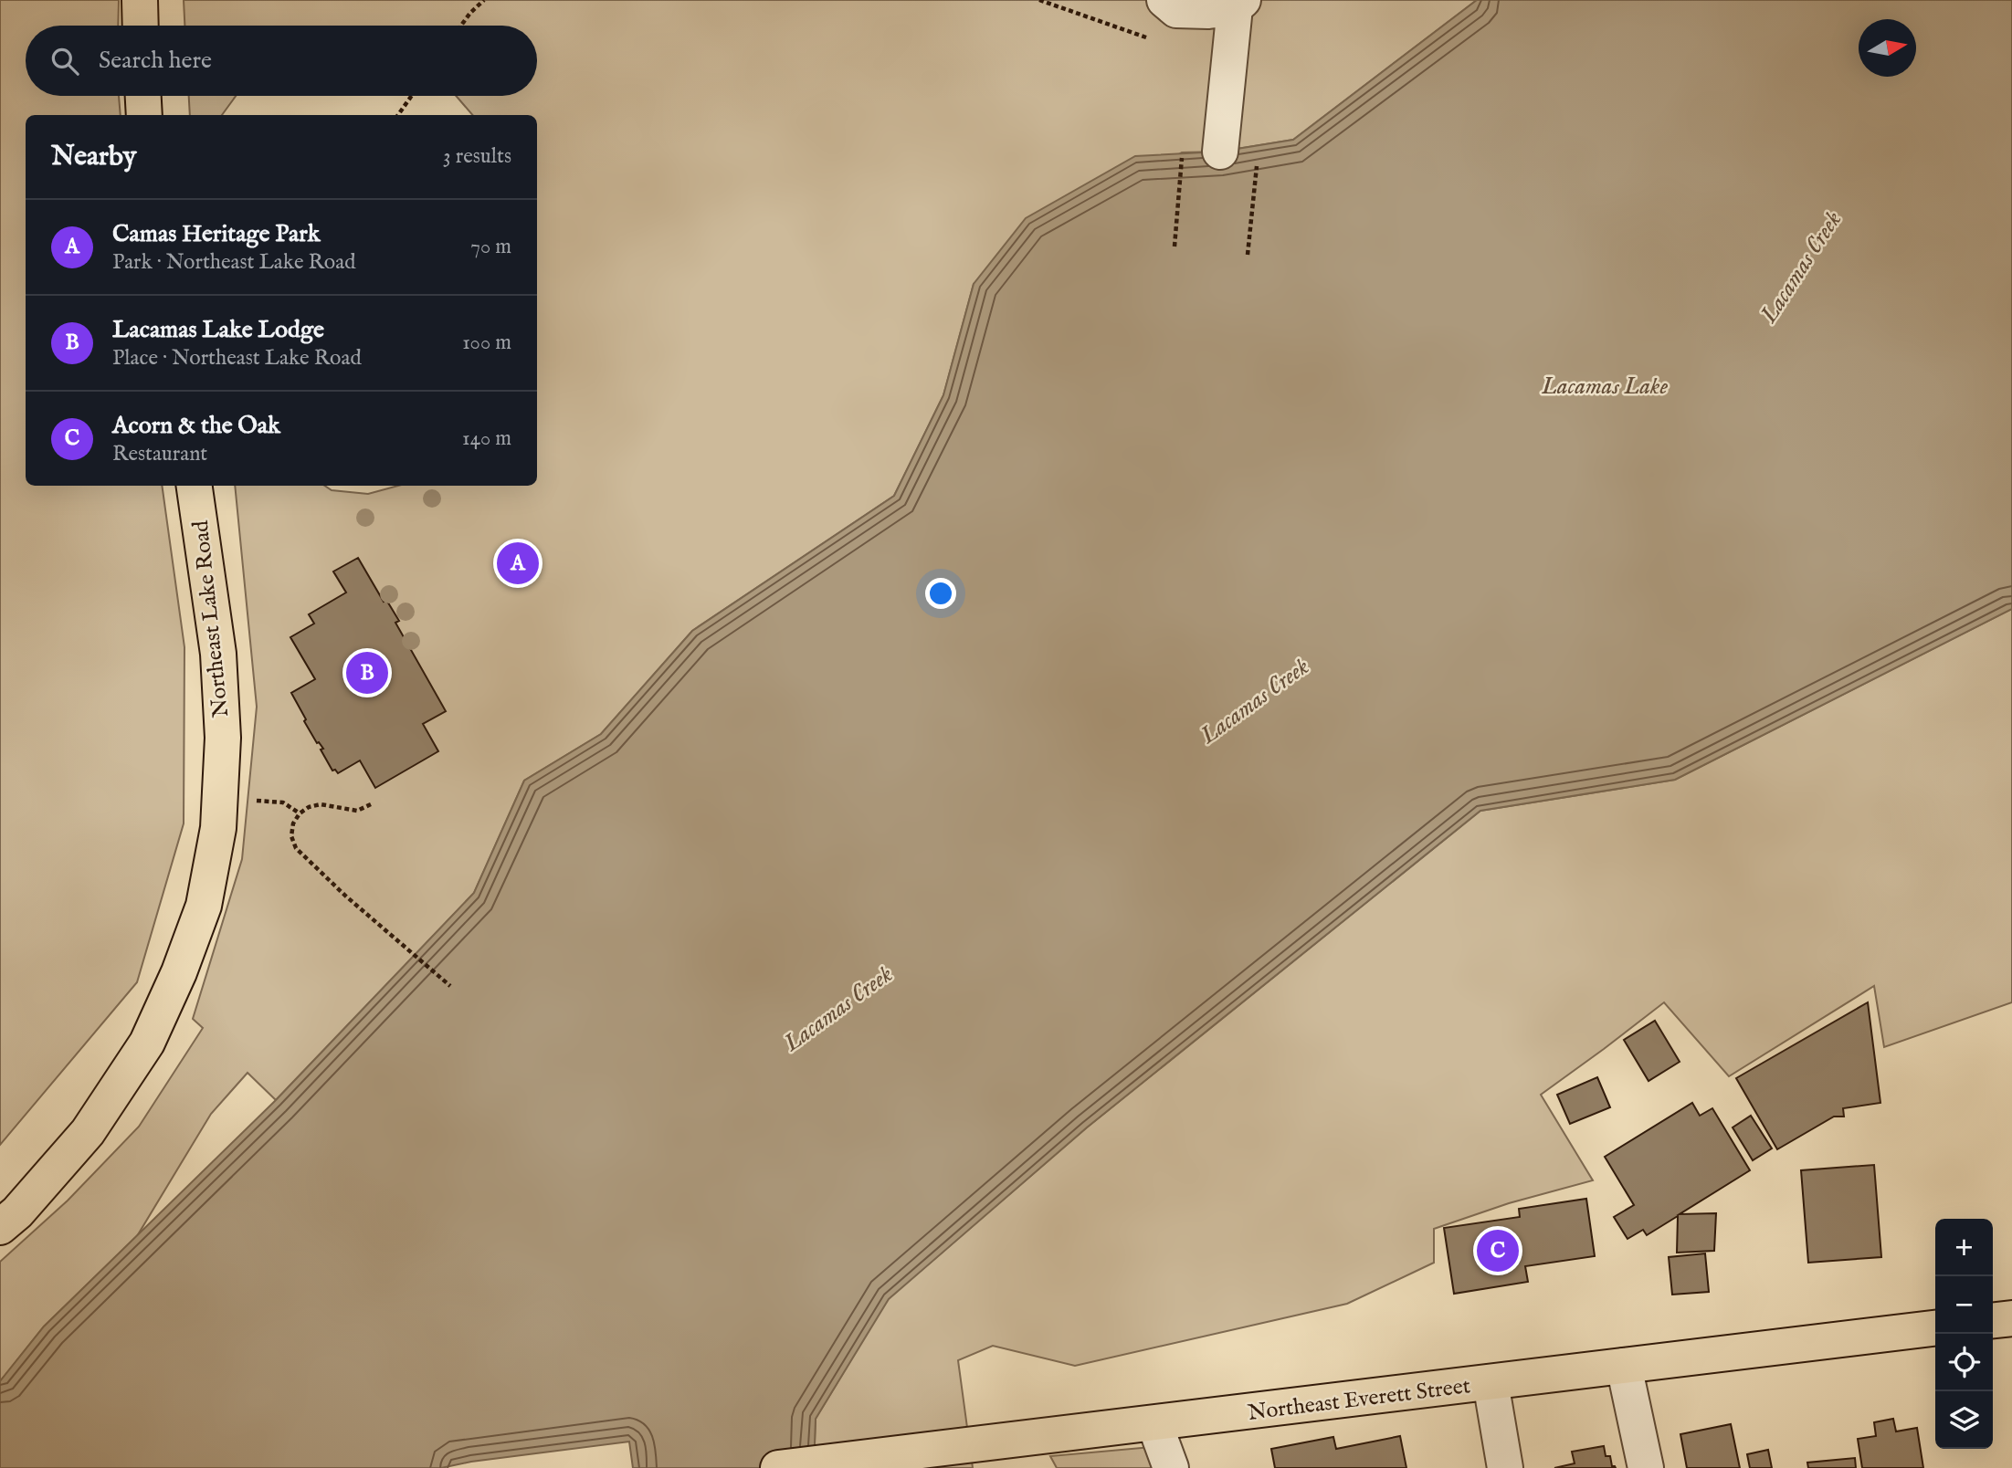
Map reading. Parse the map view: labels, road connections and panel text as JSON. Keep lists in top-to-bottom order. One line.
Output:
{"streets":{"main road":["Northeast Lake Road","Northeast Everett Street"]},"water":["Lacamas Creek","Lacamas Lake"],"north":"right","page":{"search":"Search here","heading":["Nearby","3 results"],"list":[{"mark":"A","name":"Camas Heritage Park","note":"Park · Northeast Lake Road","value":"70 m"},{"mark":"B","name":"Lacamas Lake Lodge","note":"Place · Northeast Lake Road","value":"100 m"},{"mark":"C","name":"Acorn & the Oak","note":"Restaurant","value":"140 m"}],"pins":["A","B","C"],"map_buttons":["+","−"]}}
